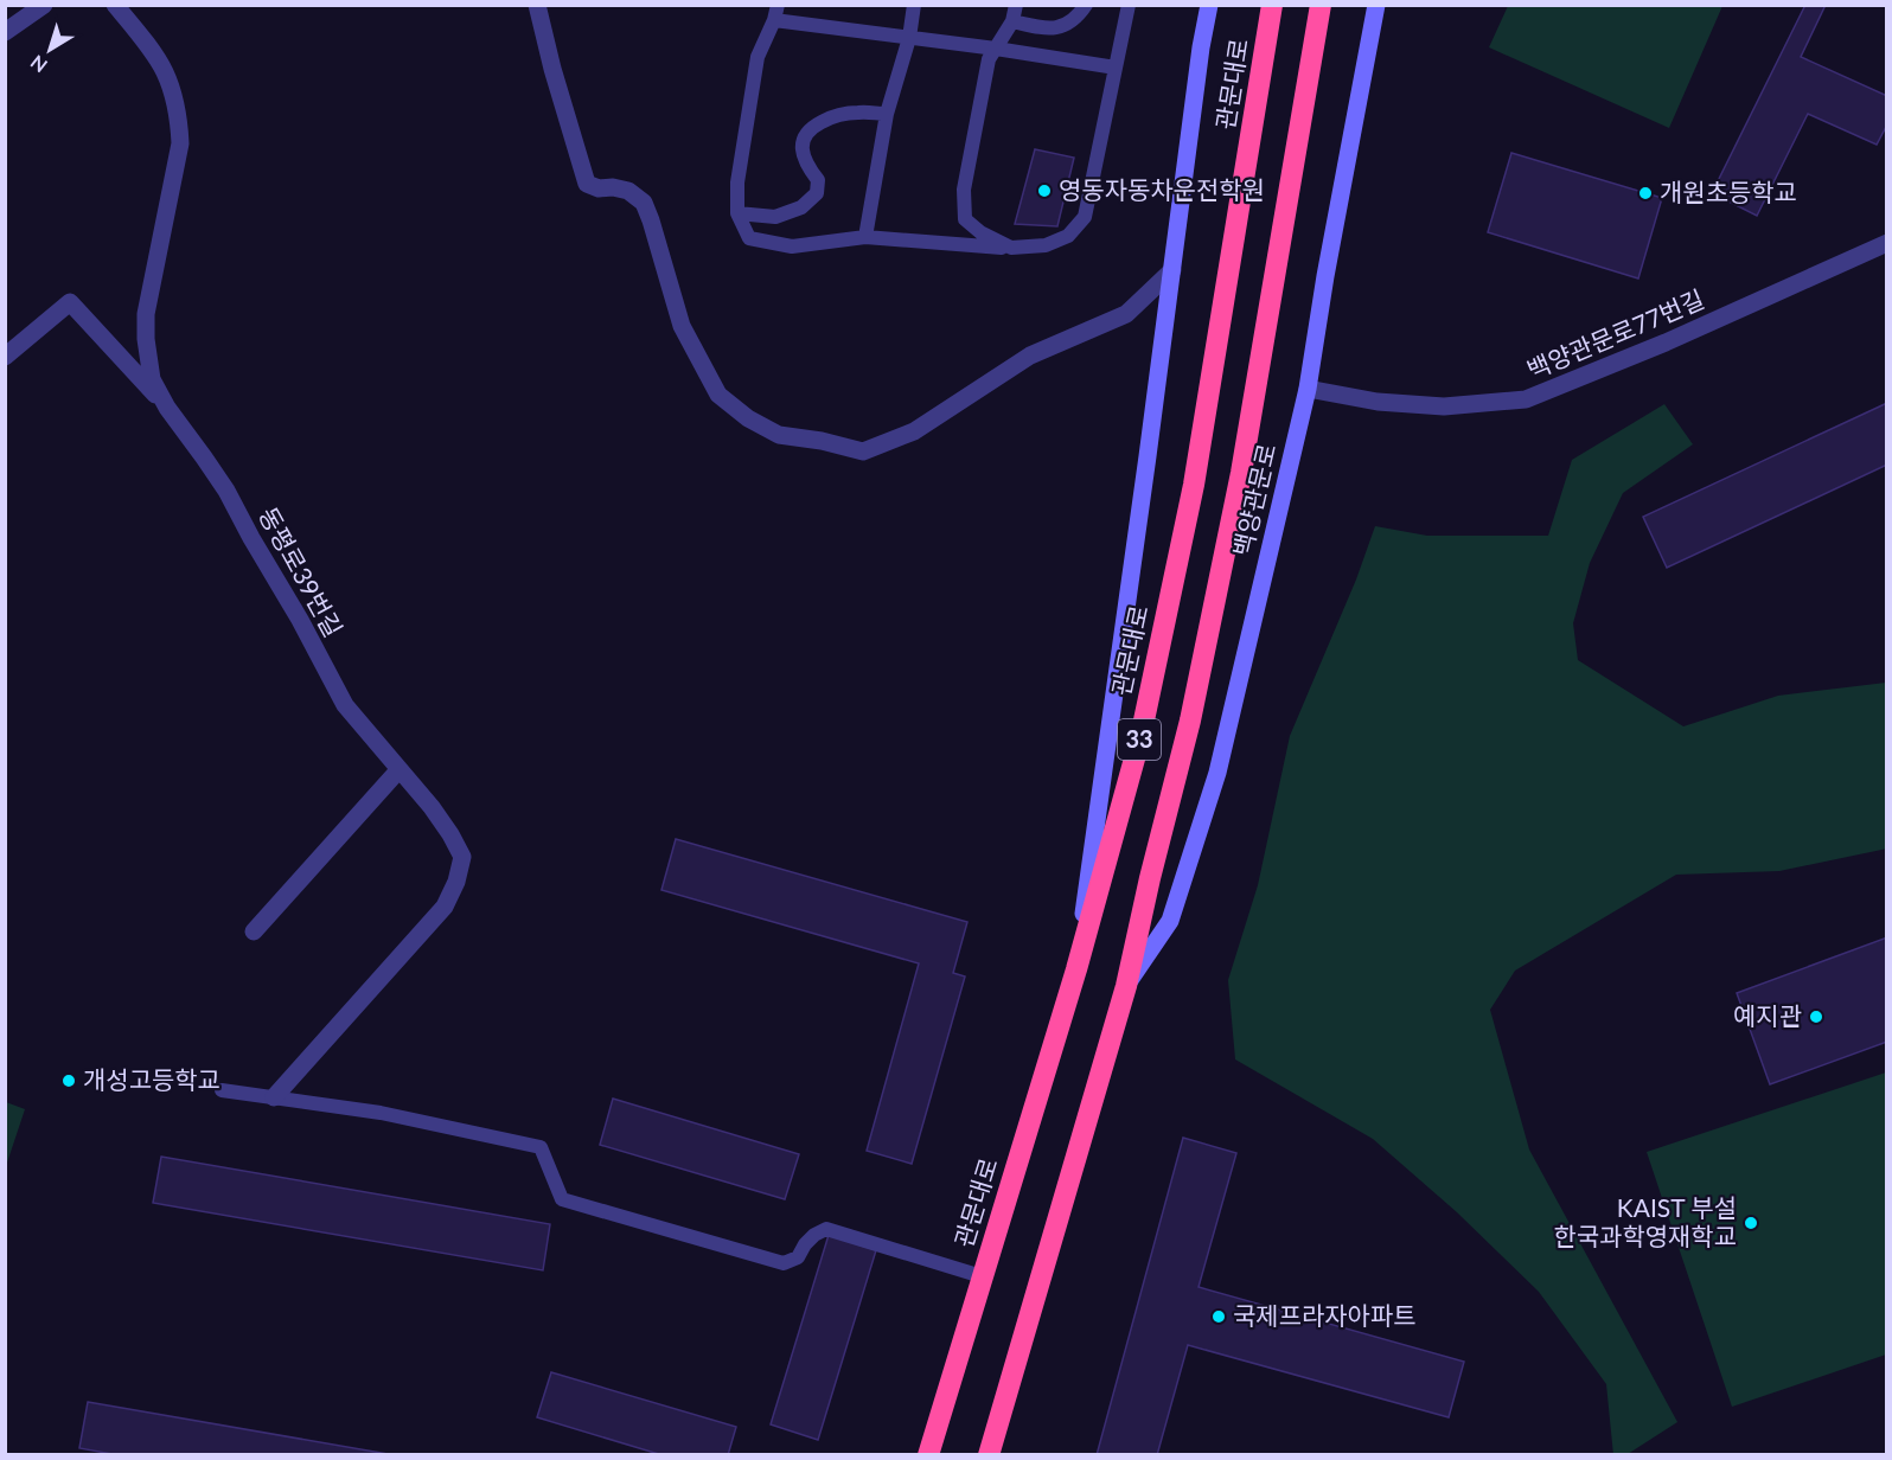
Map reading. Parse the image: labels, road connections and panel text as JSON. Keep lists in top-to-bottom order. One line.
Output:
{"streets":{"highway":["관문대로","33"],"main road":["백양관문로"],"street":["백양관문로77번길","동평로39번길"]},"crossings":[["백양관문로77번길","백양관문로"],["백양관문로","33"]],"places":["영동자동차운전학원","개원초등학교","예지관","개성고등학교","KAIST 부설 한국과학영재학교","국제프라자아파트"],"north":"bottom left"}
